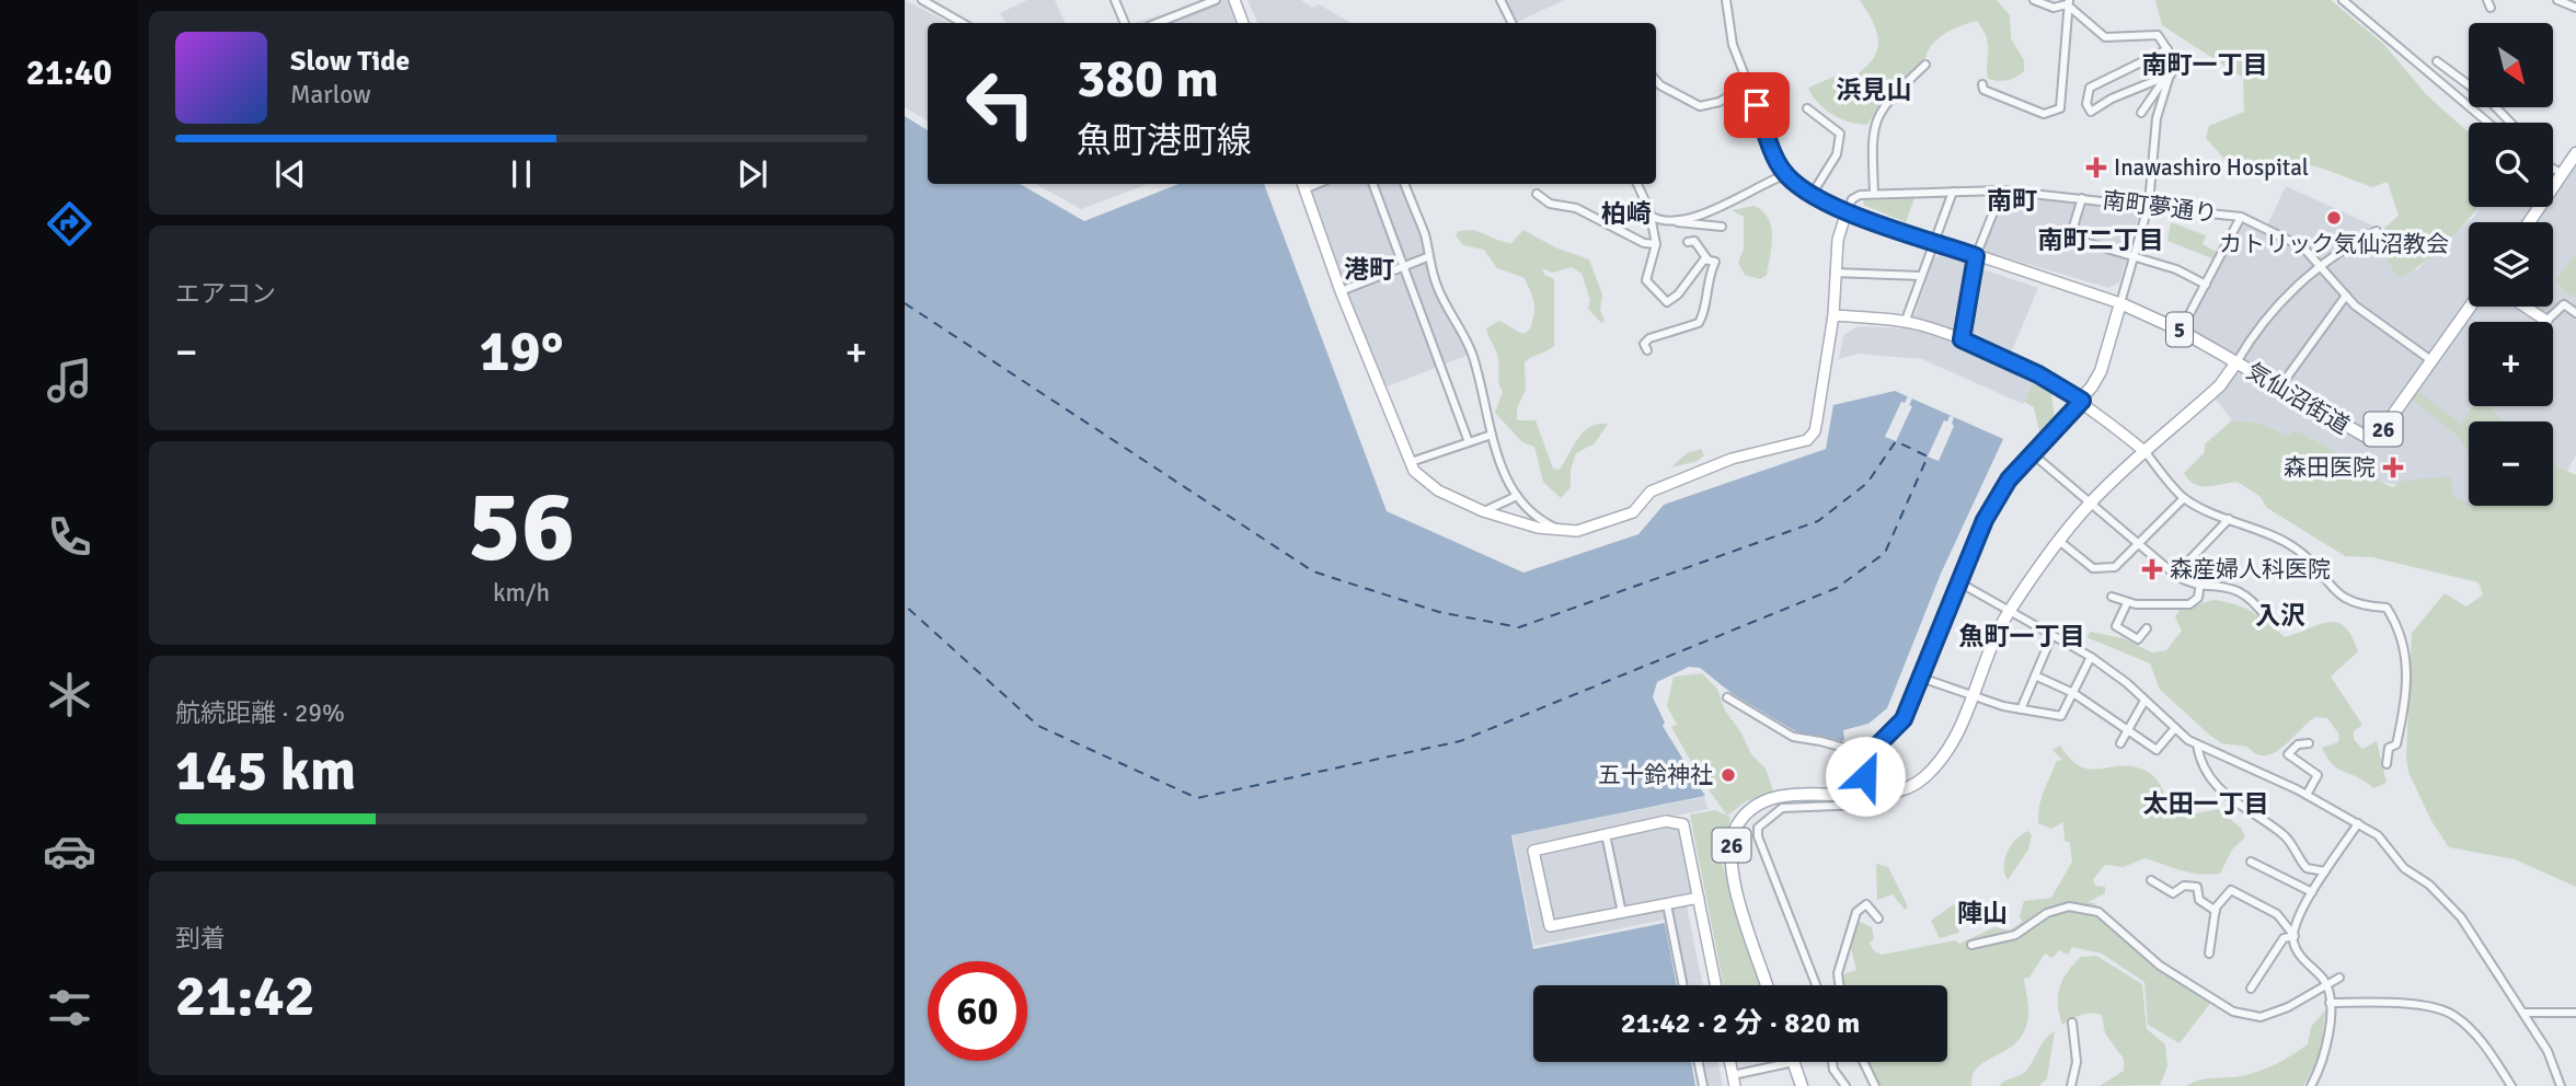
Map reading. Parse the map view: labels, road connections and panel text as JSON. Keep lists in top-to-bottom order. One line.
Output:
{"streets":{"main road":["5","気仙沼街道","26"],"street":["南町夢通り"]},"crossings":[["南町夢通り","気仙沼街道"],["5","気仙沼街道"],["気仙沼街道","26"]],"districts":["南町一丁目","浜見山","南町","柏崎","南町二丁目","港町","入沢","魚町一丁目","太田一丁目","陣山"],"places":{"health":["Inawashiro Hospital","森田医院","森産婦人科医院"],"other":["カトリック気仙沼教会","五十鈴神社"]},"north":"bottom right","page":{"tabs":"21:40","map_buttons":["+","−"],"turn":["380 m","魚町港町線"],"song":["Slow Tide","Marlow"],"tile":["エアコン",["56","km/h"],["航続距離 · 29%","145 km"],["到着","21:42"]],"heat":["−","19°","+"],"limit":"60","trip":"21:42 · 2 分 · 820 m"}}
